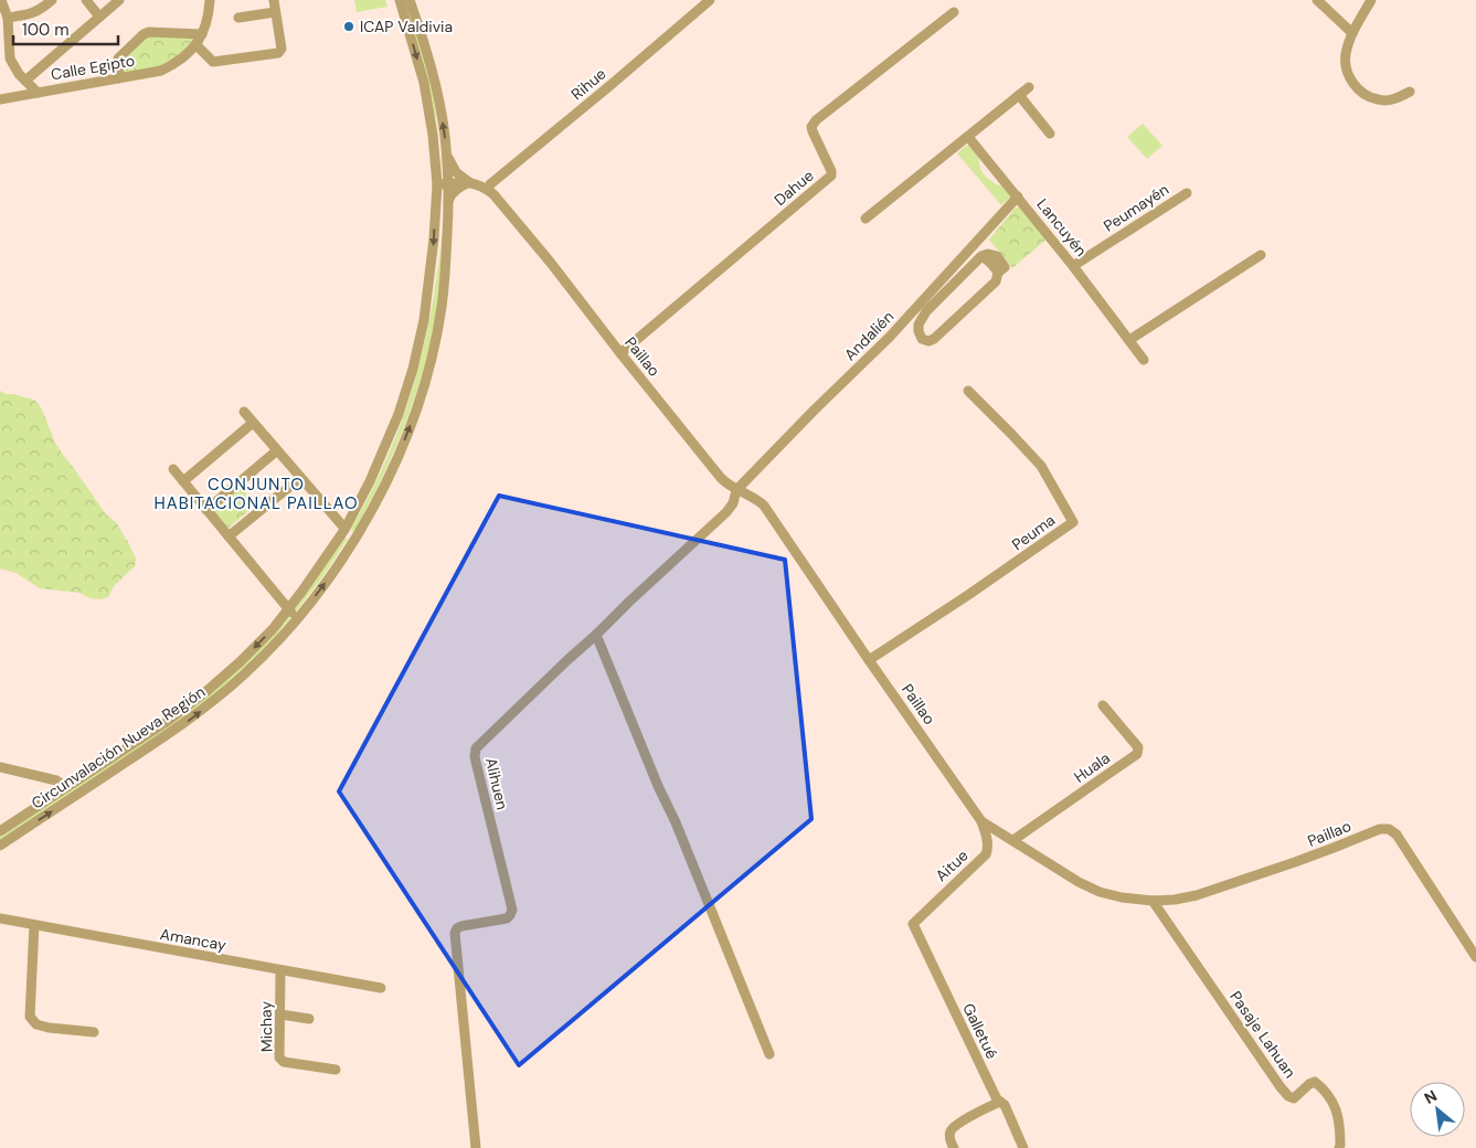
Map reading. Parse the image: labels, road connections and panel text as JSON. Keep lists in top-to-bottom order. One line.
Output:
{"streets":{"street":["Calle Egipto","Rihue","Dahue","Peumayén","Lancuyén","Andalién","Paillao","Peuma","Circunvalación Nueva Región","Huala","Alihuen","Aitue","Amancay","Michay","Galletué","Pasaje Lahuan"]},"crossings":[["Rihue","Paillao"],["Dahue","Paillao"],["Peumayén","Lancuyén"],["Lancuyén","Andalién"],["Andalién","Paillao"],["Andalién","Alihuen"],["Paillao","Peuma"],["Paillao","Circunvalación Nueva Región"],["Paillao","Huala"],["Paillao","Alihuen"],["Paillao","Aitue"],["Paillao","Pasaje Lahuan"],["Aitue","Galletué"],["Amancay","Michay"]],"districts":["CONJUNTO HABITACIONAL PAILLAO"],"places":["ICAP Valdivia"],"scale_bar":"100 m","north":"top left"}
